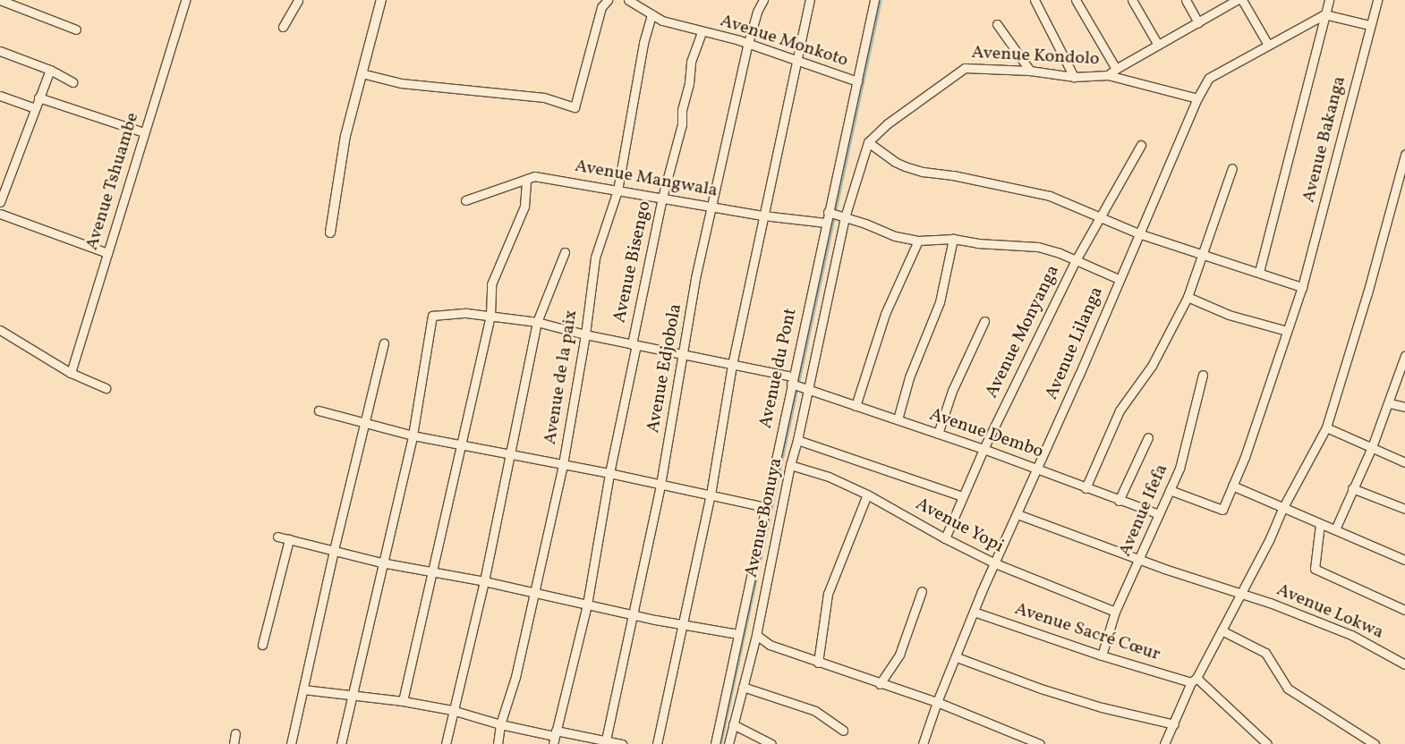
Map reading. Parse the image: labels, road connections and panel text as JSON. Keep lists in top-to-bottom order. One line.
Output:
{"streets":{"street":["Avenue Monkoto","Avenue Kondolo","Avenue Bakanga","Avenue Mangwala","Avenue Tshuambe","Avenue Bisengo","Avenue Monyanga","Avenue Lilanga","Avenue Edjobola","Avenue du Pont","Avenue de la paix","Avenue Dembo","Avenue Ifefa","Avenue Bonuya","Avenue Yopi","Avenue Lokwa","Avenue Sacré Cœur"]},"crossings":[["Avenue Monkoto","Avenue Bisengo"],["Avenue Monkoto","Avenue Edjobola"],["Avenue Monkoto","Avenue du Pont"],["Avenue Monkoto","Avenue de la paix"],["Avenue Kondolo","Avenue Lilanga"],["Avenue Kondolo","Avenue Bonuya"],["Avenue Bakanga","Avenue Ifefa"],["Avenue Mangwala","Avenue Bisengo"],["Avenue Mangwala","Avenue Edjobola"],["Avenue Mangwala","Avenue du Pont"],["Avenue Mangwala","Avenue de la paix"],["Avenue Bisengo","Avenue Dembo"],["Avenue Monyanga","Avenue Dembo"],["Avenue Monyanga","Avenue Yopi"],["Avenue Lilanga","Avenue Dembo"],["Avenue Lilanga","Avenue Yopi"],["Avenue Lilanga","Avenue Lokwa"],["Avenue Lilanga","Avenue Sacré Cœur"],["Avenue Edjobola","Avenue Dembo"],["Avenue du Pont","Avenue Dembo"],["Avenue du Pont","Avenue Bonuya"],["Avenue de la paix","Avenue Dembo"],["Avenue Dembo","Avenue Ifefa"],["Avenue Dembo","Avenue Bonuya"],["Avenue Ifefa","Avenue Yopi"],["Avenue Ifefa","Avenue Lokwa"],["Avenue Ifefa","Avenue Sacré Cœur"],["Avenue Bonuya","Avenue Yopi"]]}
